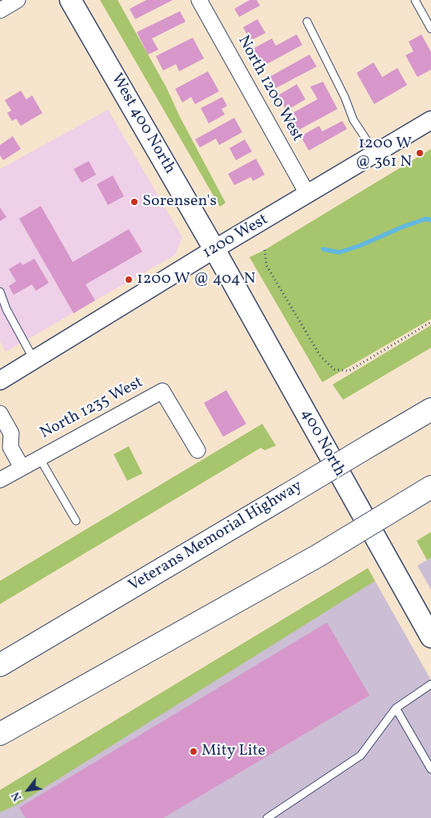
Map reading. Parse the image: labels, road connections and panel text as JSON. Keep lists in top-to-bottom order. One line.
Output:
{"streets":{"highway":["Veterans Memorial Highway"],"main road":["West 400 North","400 North"],"street":["North 1200 West","1200 West","North 1235 West"]},"crossings":[["North 1200 West","1200 West"],["West 400 North","1200 West"],["West 400 North","400 North"],["1200 West","400 North"]],"places":["1200 W @ 361 N","Sorensen's","1200 W @ 404 N","Mity Lite"],"north":"bottom left"}
